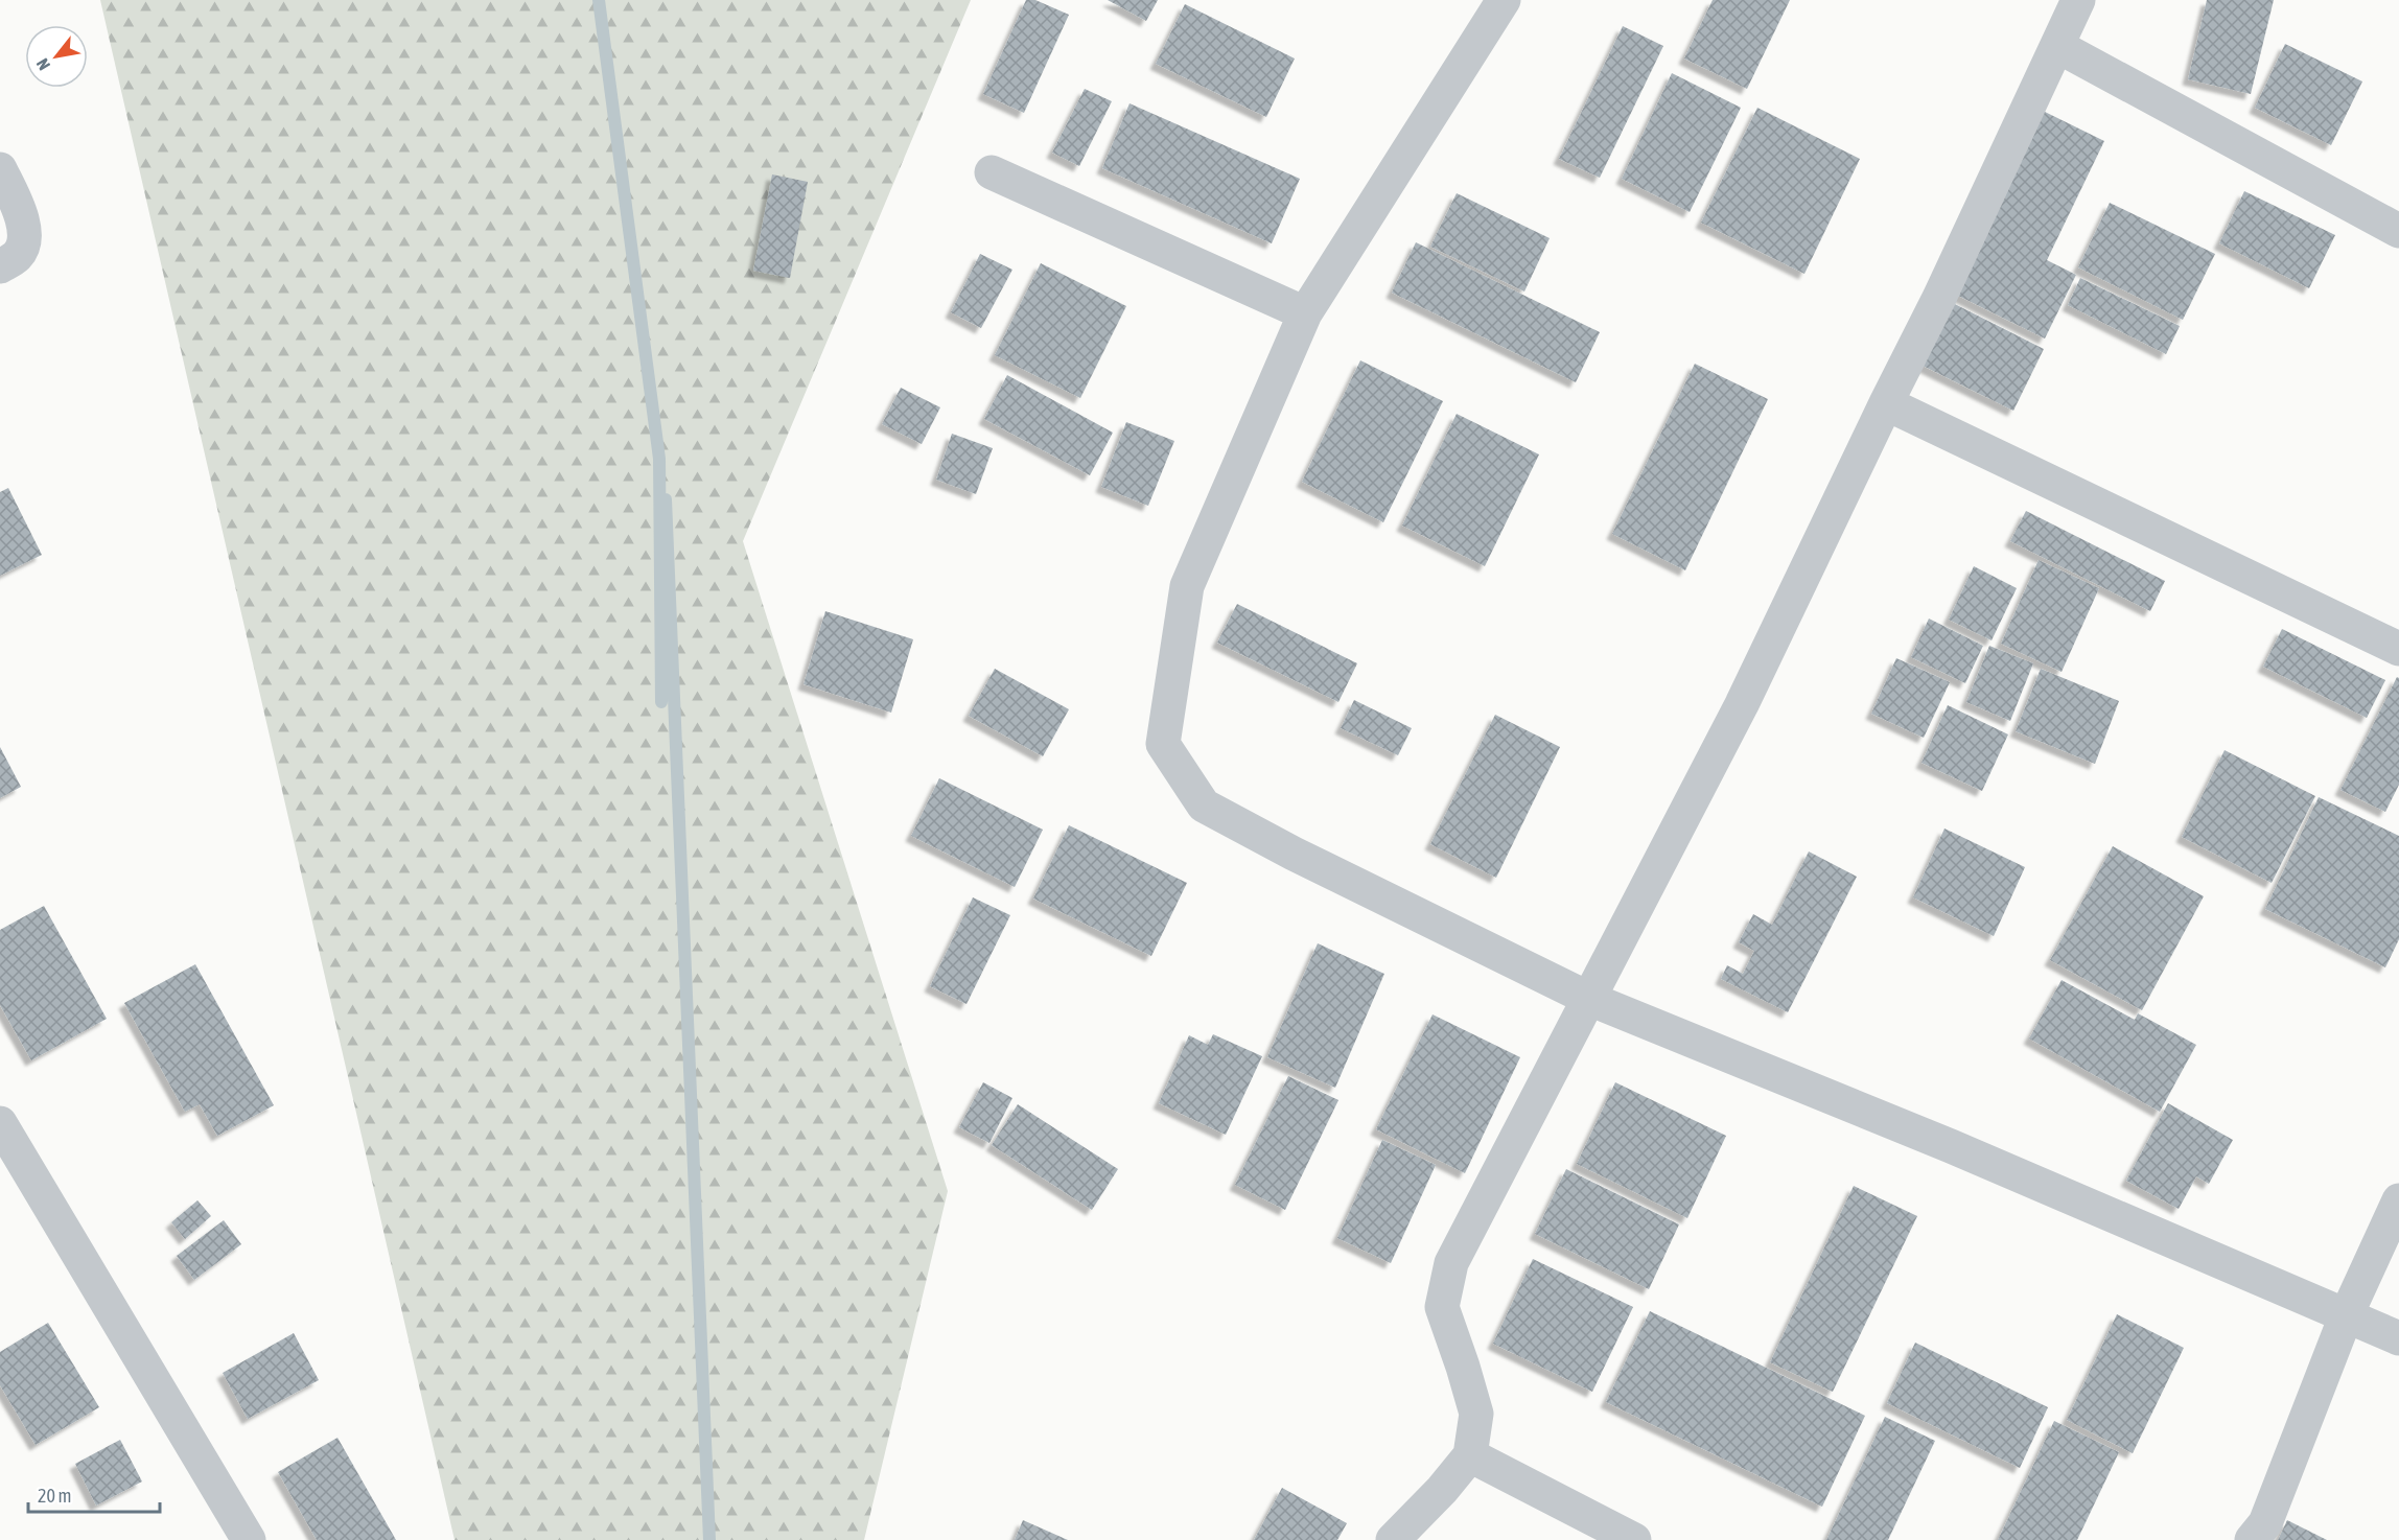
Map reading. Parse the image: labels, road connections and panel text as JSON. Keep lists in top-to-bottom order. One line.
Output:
{"scale_bar":"20 m","north":"bottom left"}
